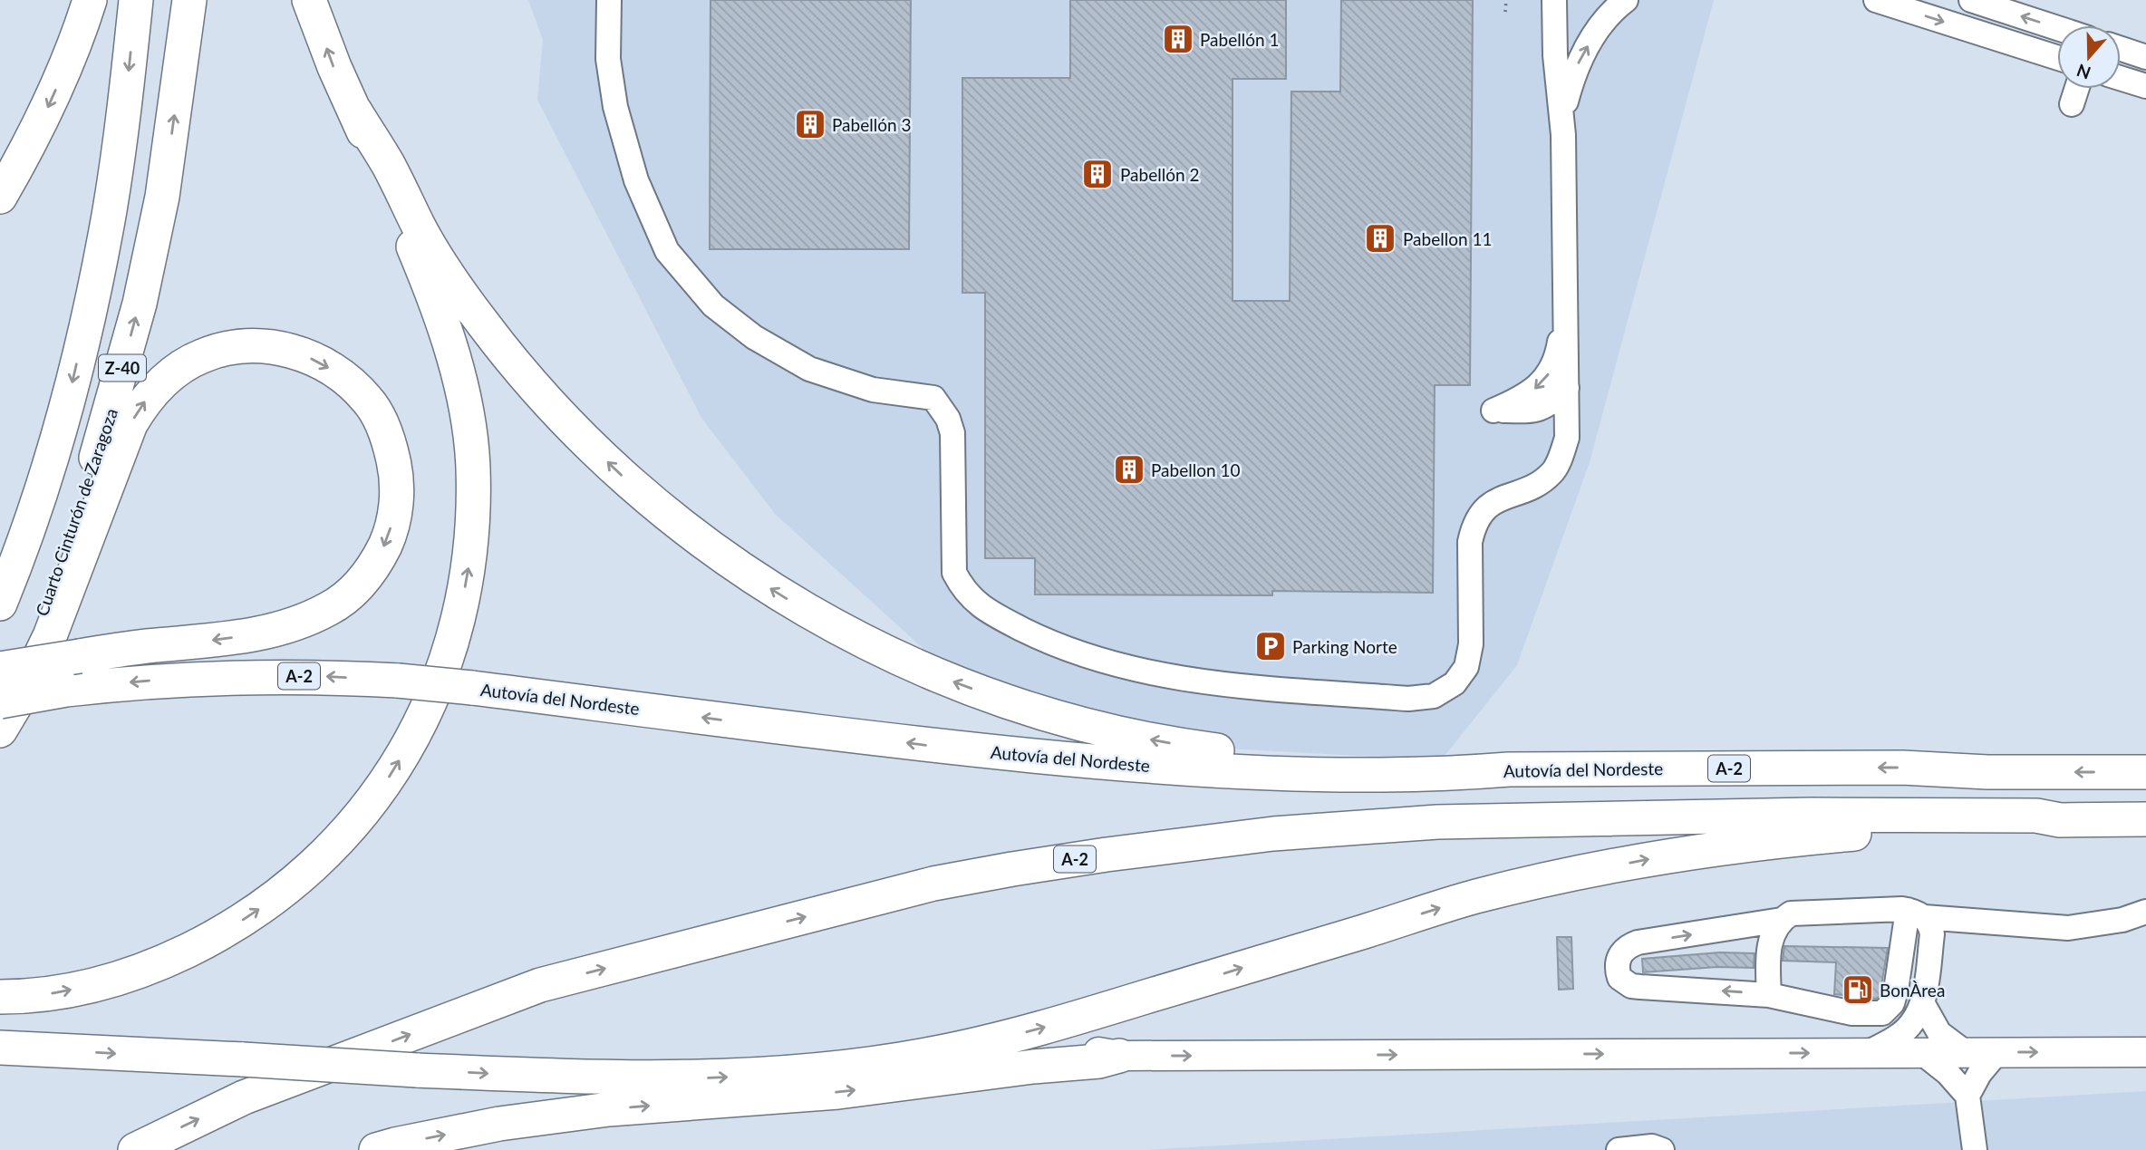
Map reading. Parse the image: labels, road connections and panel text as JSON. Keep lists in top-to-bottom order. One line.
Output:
{"streets":{"highway":["Z-40","Cuarto Cinturón de Zaragoza","A-2","Autovía del Nordeste"]},"places":{"building":["Pabellón 1","Pabellón 3","Pabellón 2","Pabellon 11","Pabellon 10"],"parking":["Parking Norte"],"fuel station":["BonÀrea"]},"north":"bottom"}
